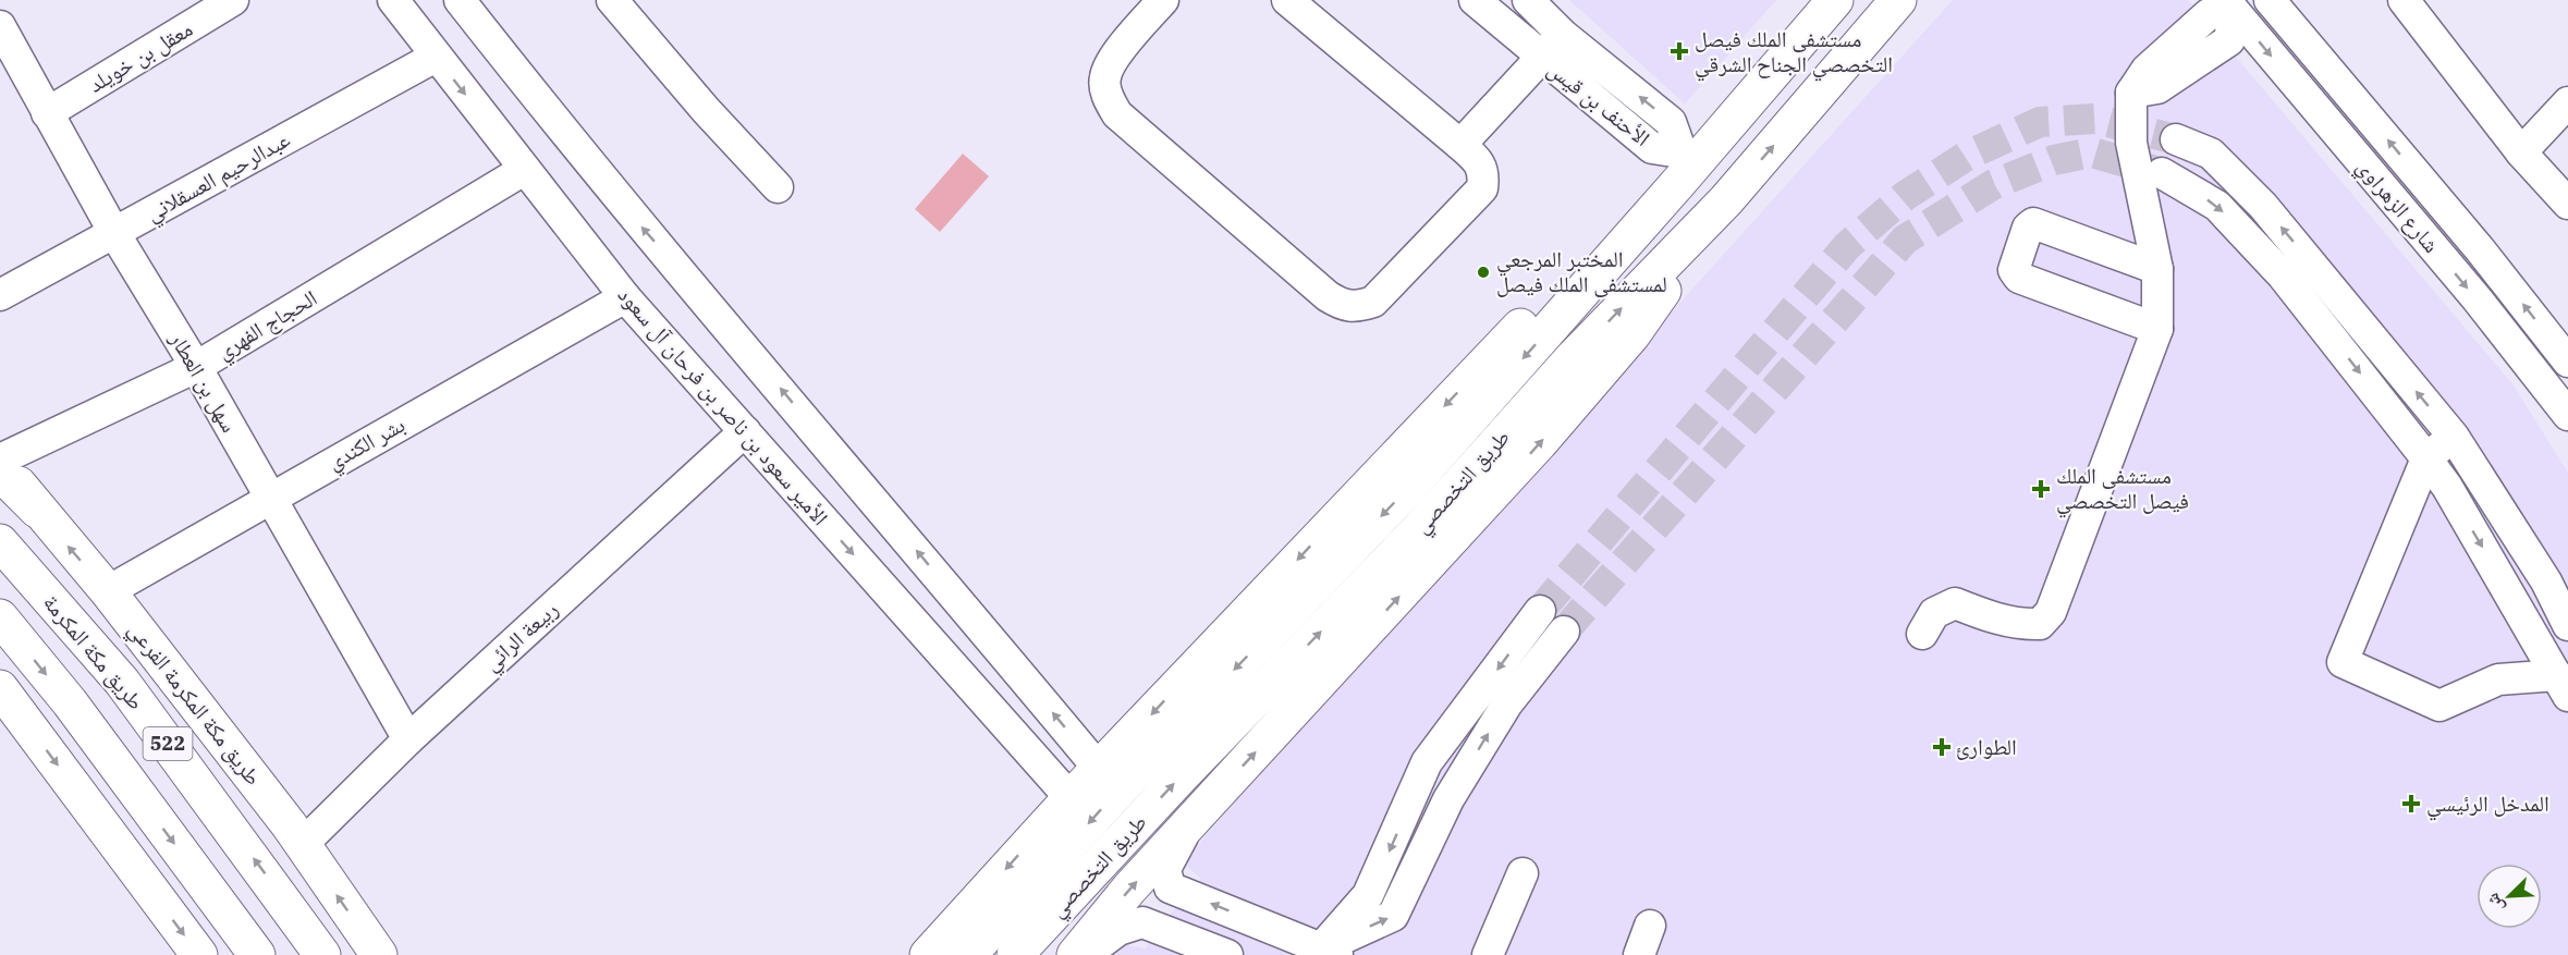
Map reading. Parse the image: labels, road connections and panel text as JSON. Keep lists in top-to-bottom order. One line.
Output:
{"streets":{"main road":["طريق التخصصي","طريق مكة المكرمة","طريق مكة المكرمة الفرعي","522"],"street":["معقل بن خويلد","الأحنف بن قيس","عبدالرحيم العسقلاني","شارع الزهراوي","الحجاج الفهري","سهل بن العطار","الأمير سعود بن ناصر بن فرحان آل سعود","بشر الكندي","ربيعة الرائي"]},"crossings":[["معقل بن خويلد","سهل بن العطار"],["الأحنف بن قيس","طريق التخصصي"],["عبدالرحيم العسقلاني","سهل بن العطار"],["عبدالرحيم العسقلاني","الأمير سعود بن ناصر بن فرحان آل سعود"],["الحجاج الفهري","سهل بن العطار"],["الحجاج الفهري","الأمير سعود بن ناصر بن فرحان آل سعود"],["الحجاج الفهري","طريق مكة المكرمة الفرعي"],["سهل بن العطار","بشر الكندي"],["سهل بن العطار","ربيعة الرائي"],["الأمير سعود بن ناصر بن فرحان آل سعود","بشر الكندي"],["الأمير سعود بن ناصر بن فرحان آل سعود","ربيعة الرائي"],["بشر الكندي","طريق مكة المكرمة الفرعي"],["ربيعة الرائي","طريق مكة المكرمة الفرعي"]],"places":{"health":["مستشفى الملك فيصل التخصصي الجناح الشرقي","مستشفى الملك فيصل التخصصي","الطوارئ","المدخل الرئيسي"],"other":["المختبر المرجعي لمستشفى الملك فيصل"]},"north":"bottom left"}
